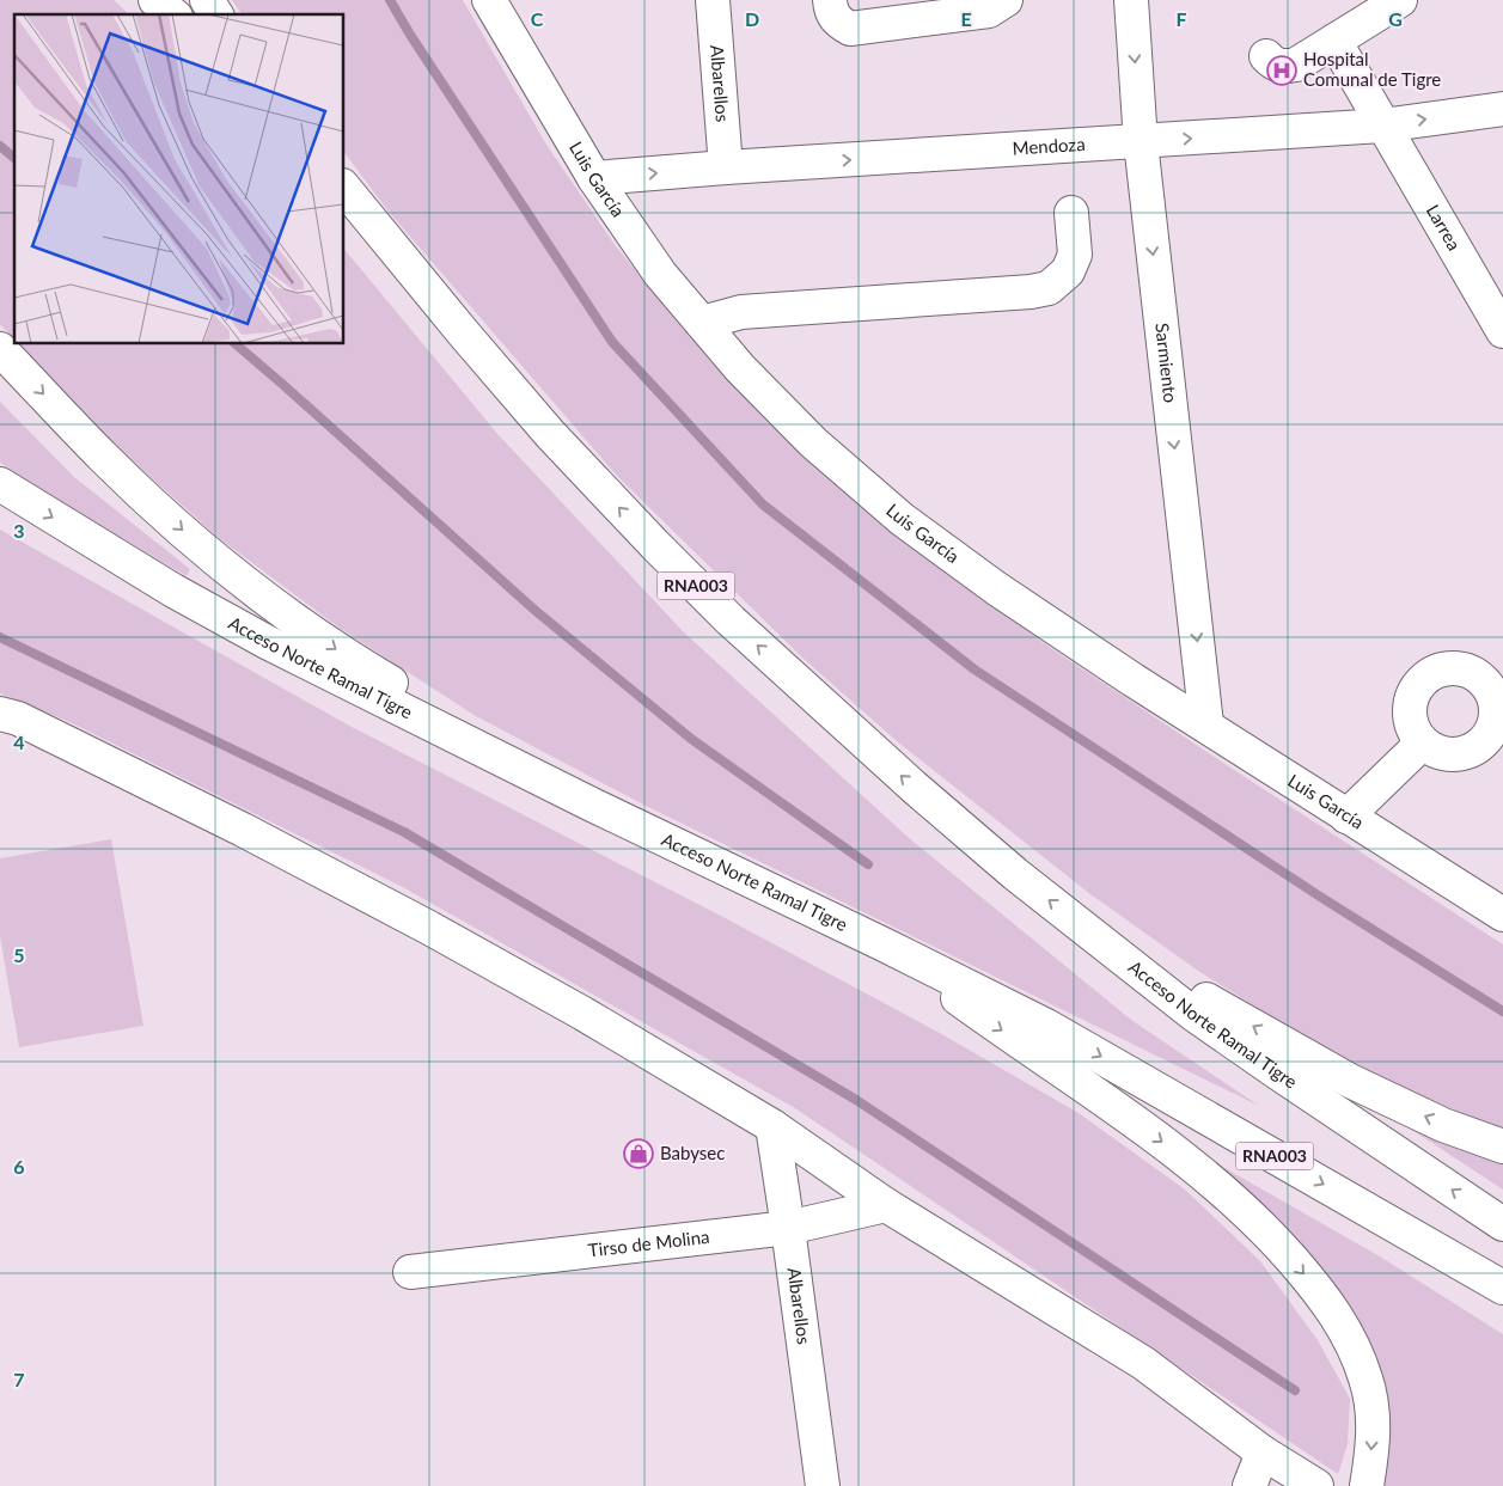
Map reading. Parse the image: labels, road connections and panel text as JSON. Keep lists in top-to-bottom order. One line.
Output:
{"streets":{"main road":["Albarellos","Mendoza","Luis García","Larrea","Sarmiento","RNA003","Acceso Norte Ramal Tigre","Tirso de Molina"]},"crossings":[["Albarellos","Mendoza"],["Albarellos","Tirso de Molina"],["Mendoza","Luis García"],["Mendoza","Larrea"],["Mendoza","Sarmiento"],["Luis García","Sarmiento"]],"one_way":["Mendoza","Sarmiento"],"places":{"hospital":["Hospital Comunal de Tigre"],"shop":["Babysec"]},"grid":{"columns":["C","D","E","F","G"],"rows":["3","4","5","6","7"]}}
